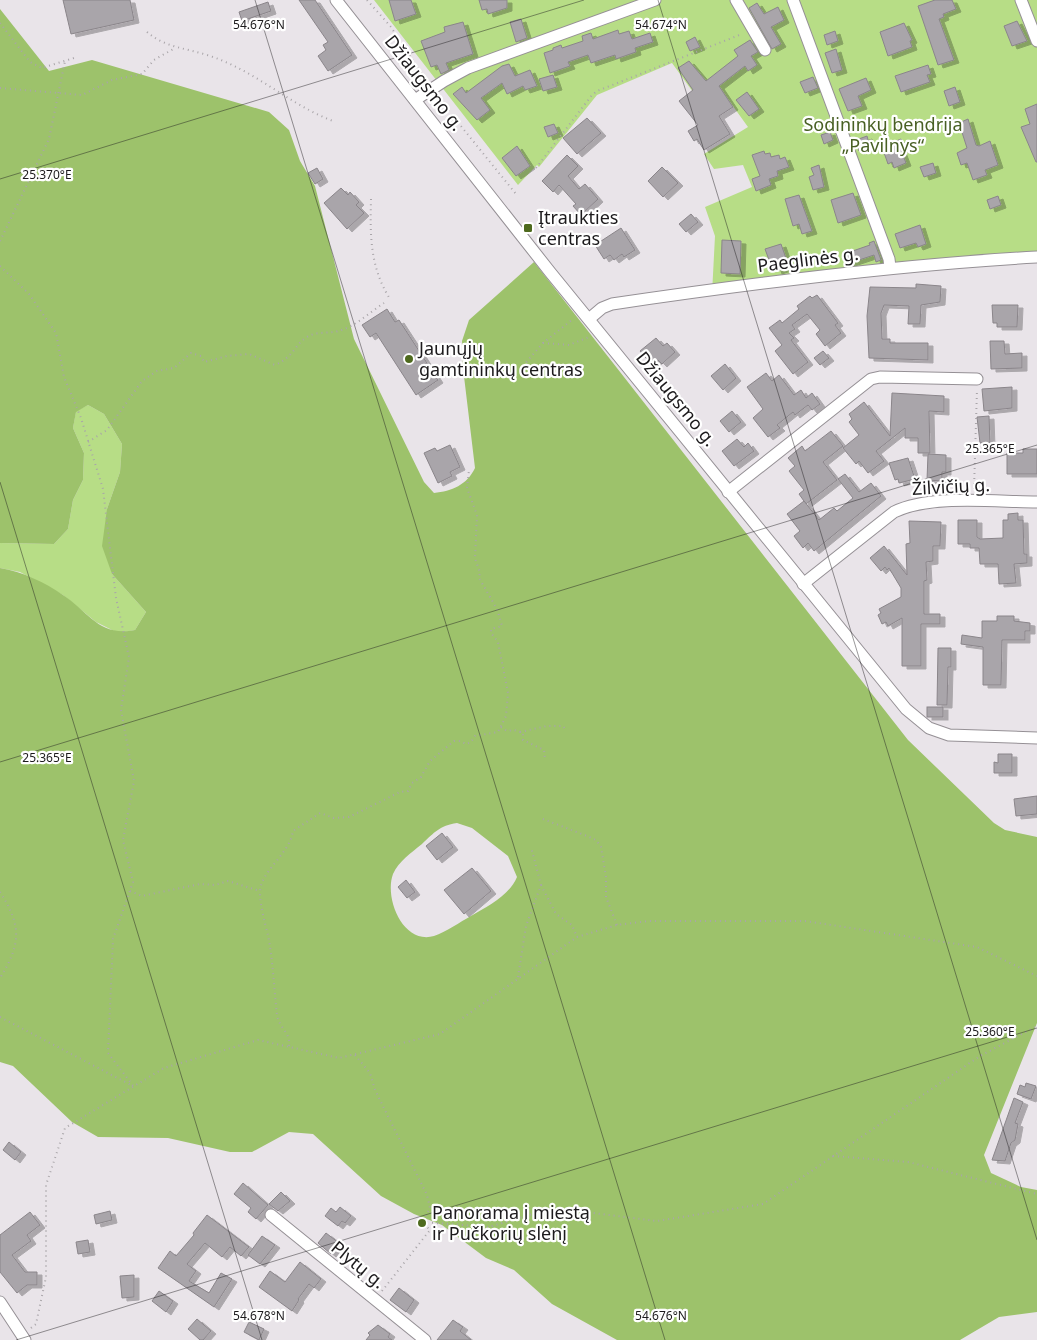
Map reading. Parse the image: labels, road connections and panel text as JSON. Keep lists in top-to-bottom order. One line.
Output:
{"streets":{"street":["Džiaugsmo g.","Paeglinės g.","Žilvičių g.","Plytų g."]},"crossings":[["Džiaugsmo g.","Paeglinės g."],["Džiaugsmo g.","Žilvičių g."]],"parks":["Sodininkų bendrija „Pavilnys“"],"places":{"transit":["Įtraukties centras"],"other":["Jaunųjų gamtininkų centras","Panorama į miestą ir Pučkorių slėnį"]},"coordinates":["54.676°N","54.674°N","25.370°E","25.365°E","25.360°E","54.678°N"]}
